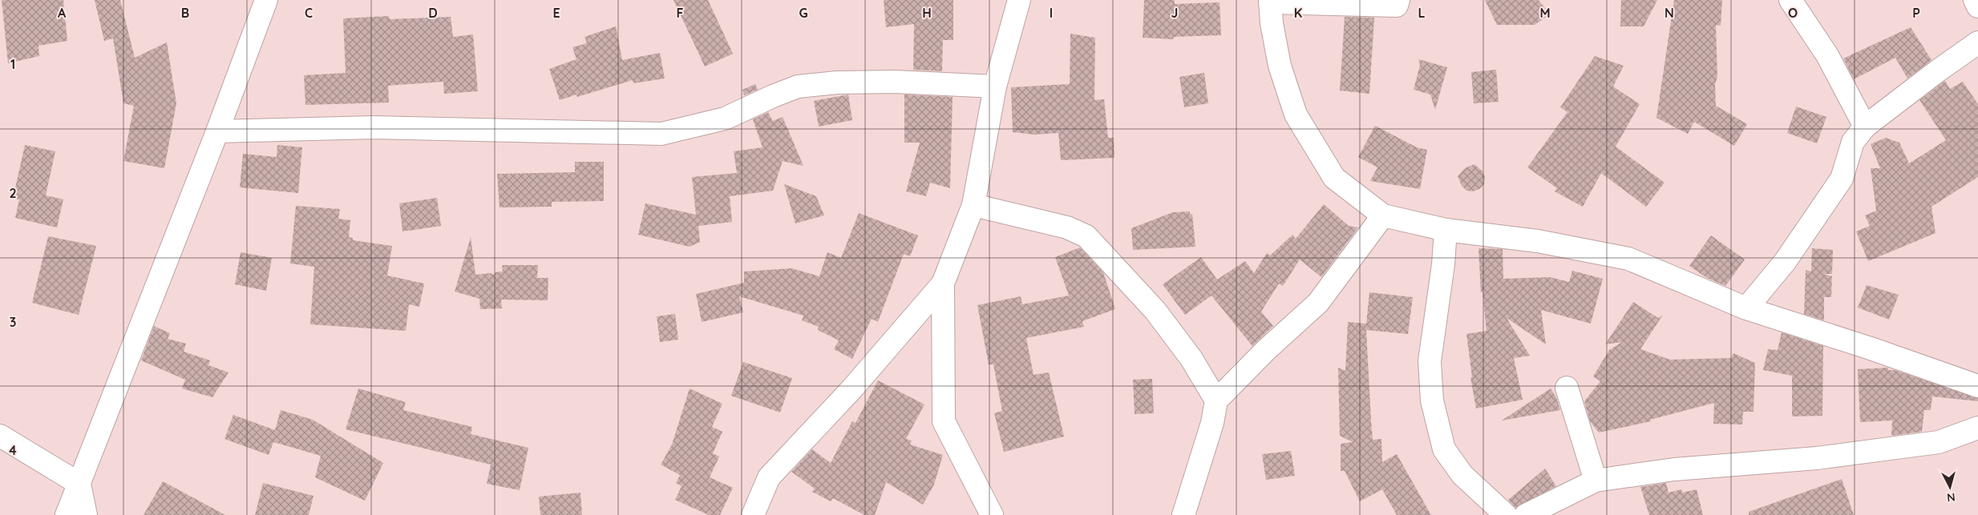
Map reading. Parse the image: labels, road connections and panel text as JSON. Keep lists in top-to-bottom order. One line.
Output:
{"north":"bottom","grid":{"columns":["A","B","C","D","E","F","G","H","I","J","K","L","M","N","O","P"],"rows":["1","2","3","4"]}}
